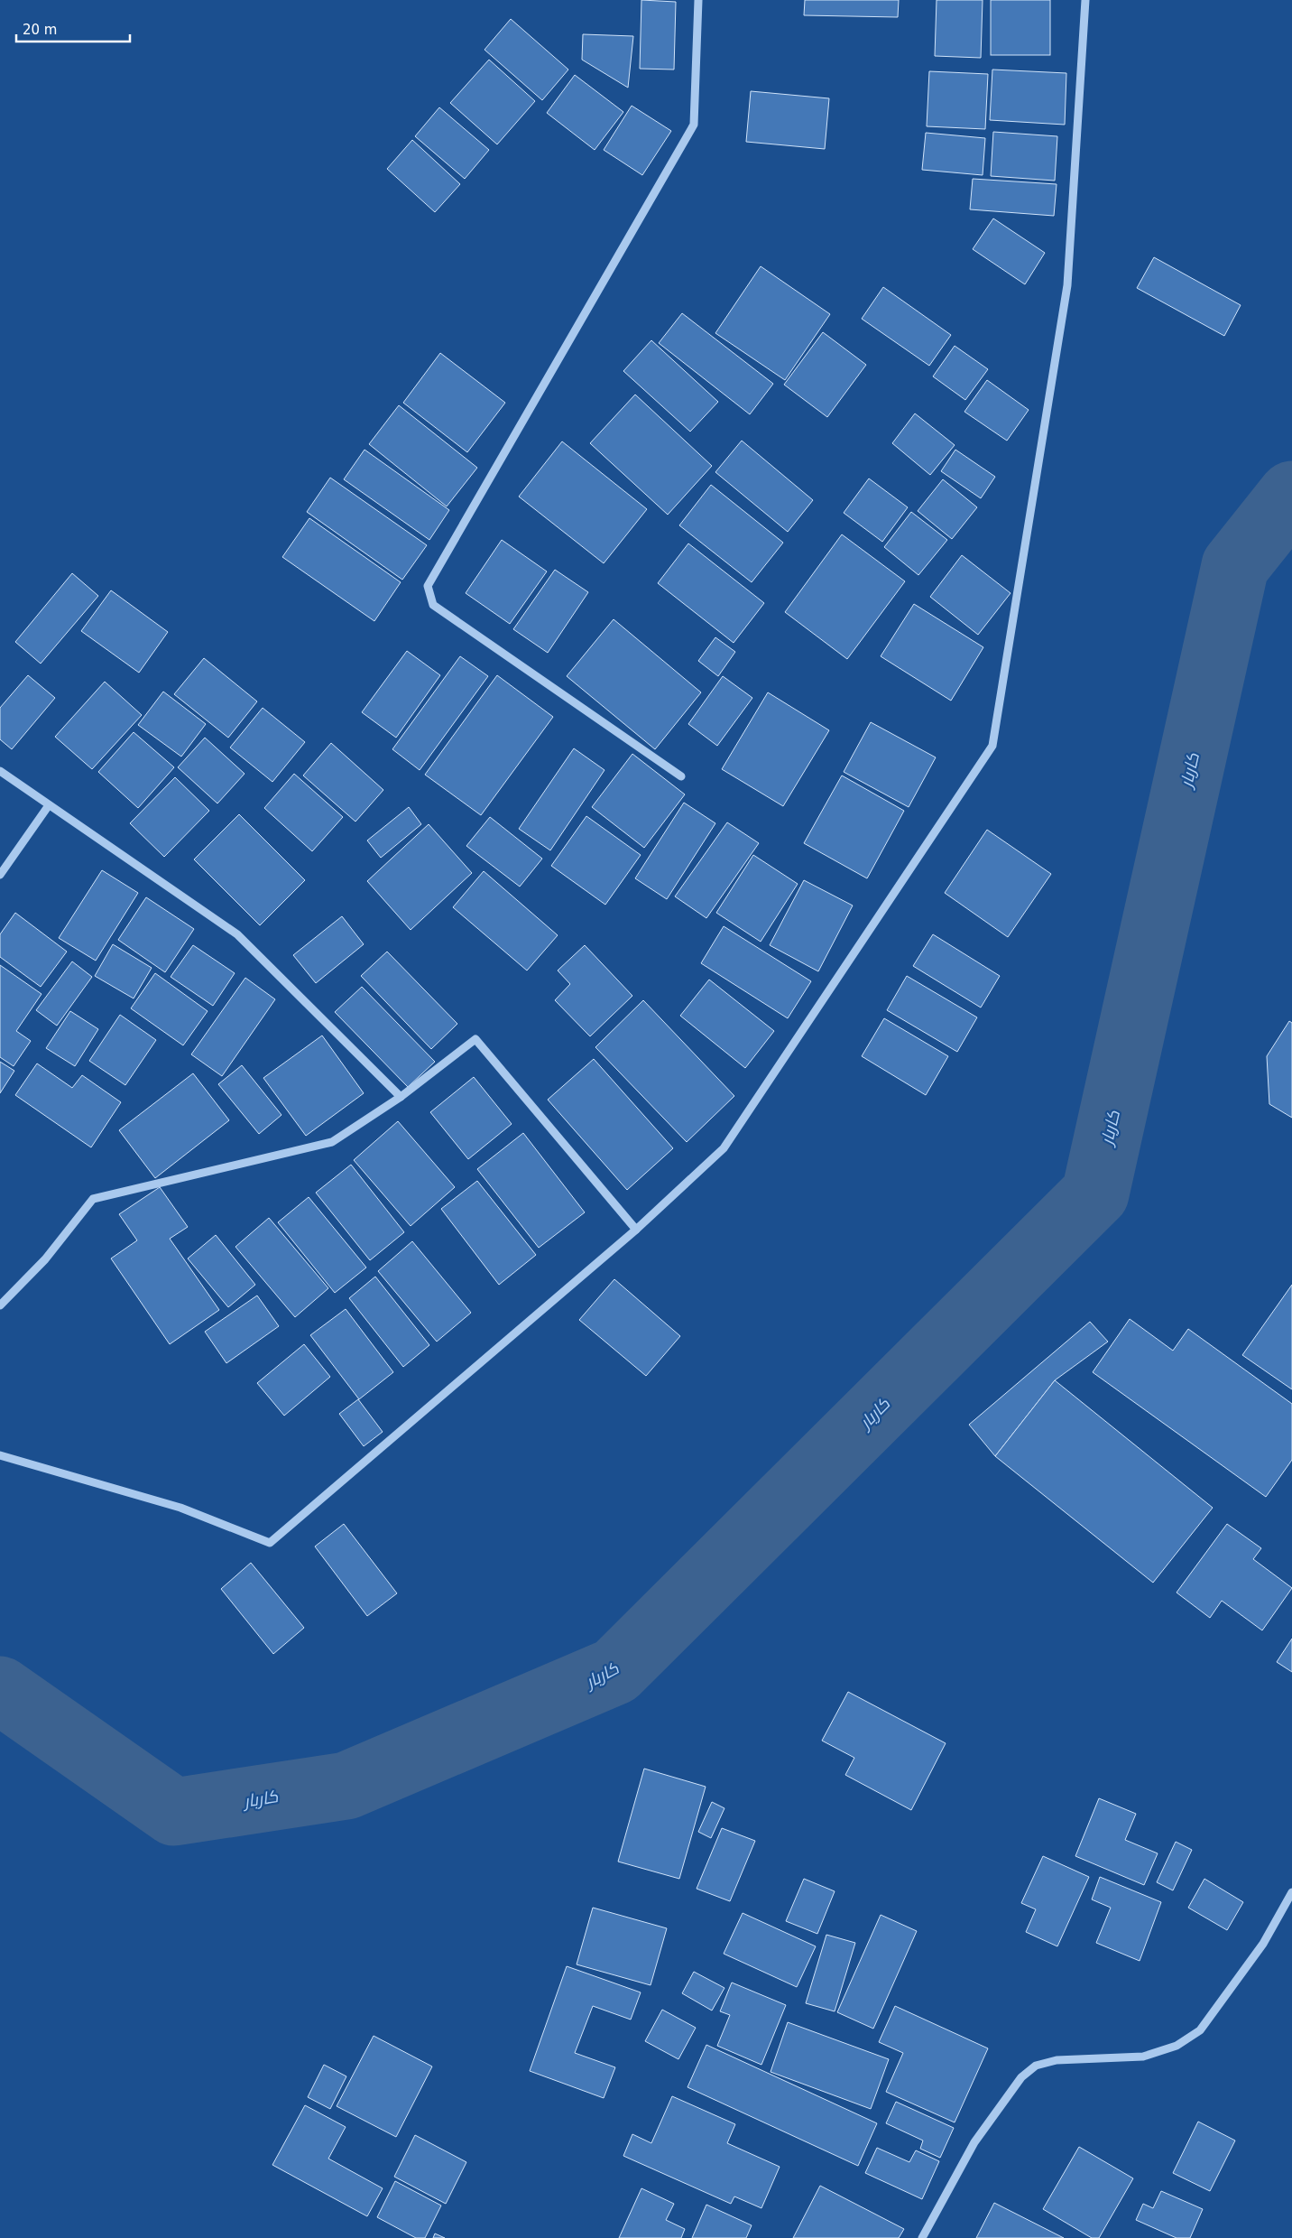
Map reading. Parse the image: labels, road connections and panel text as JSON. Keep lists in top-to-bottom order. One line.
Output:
{"water":["کاربار"],"scale_bar":"20 m"}
